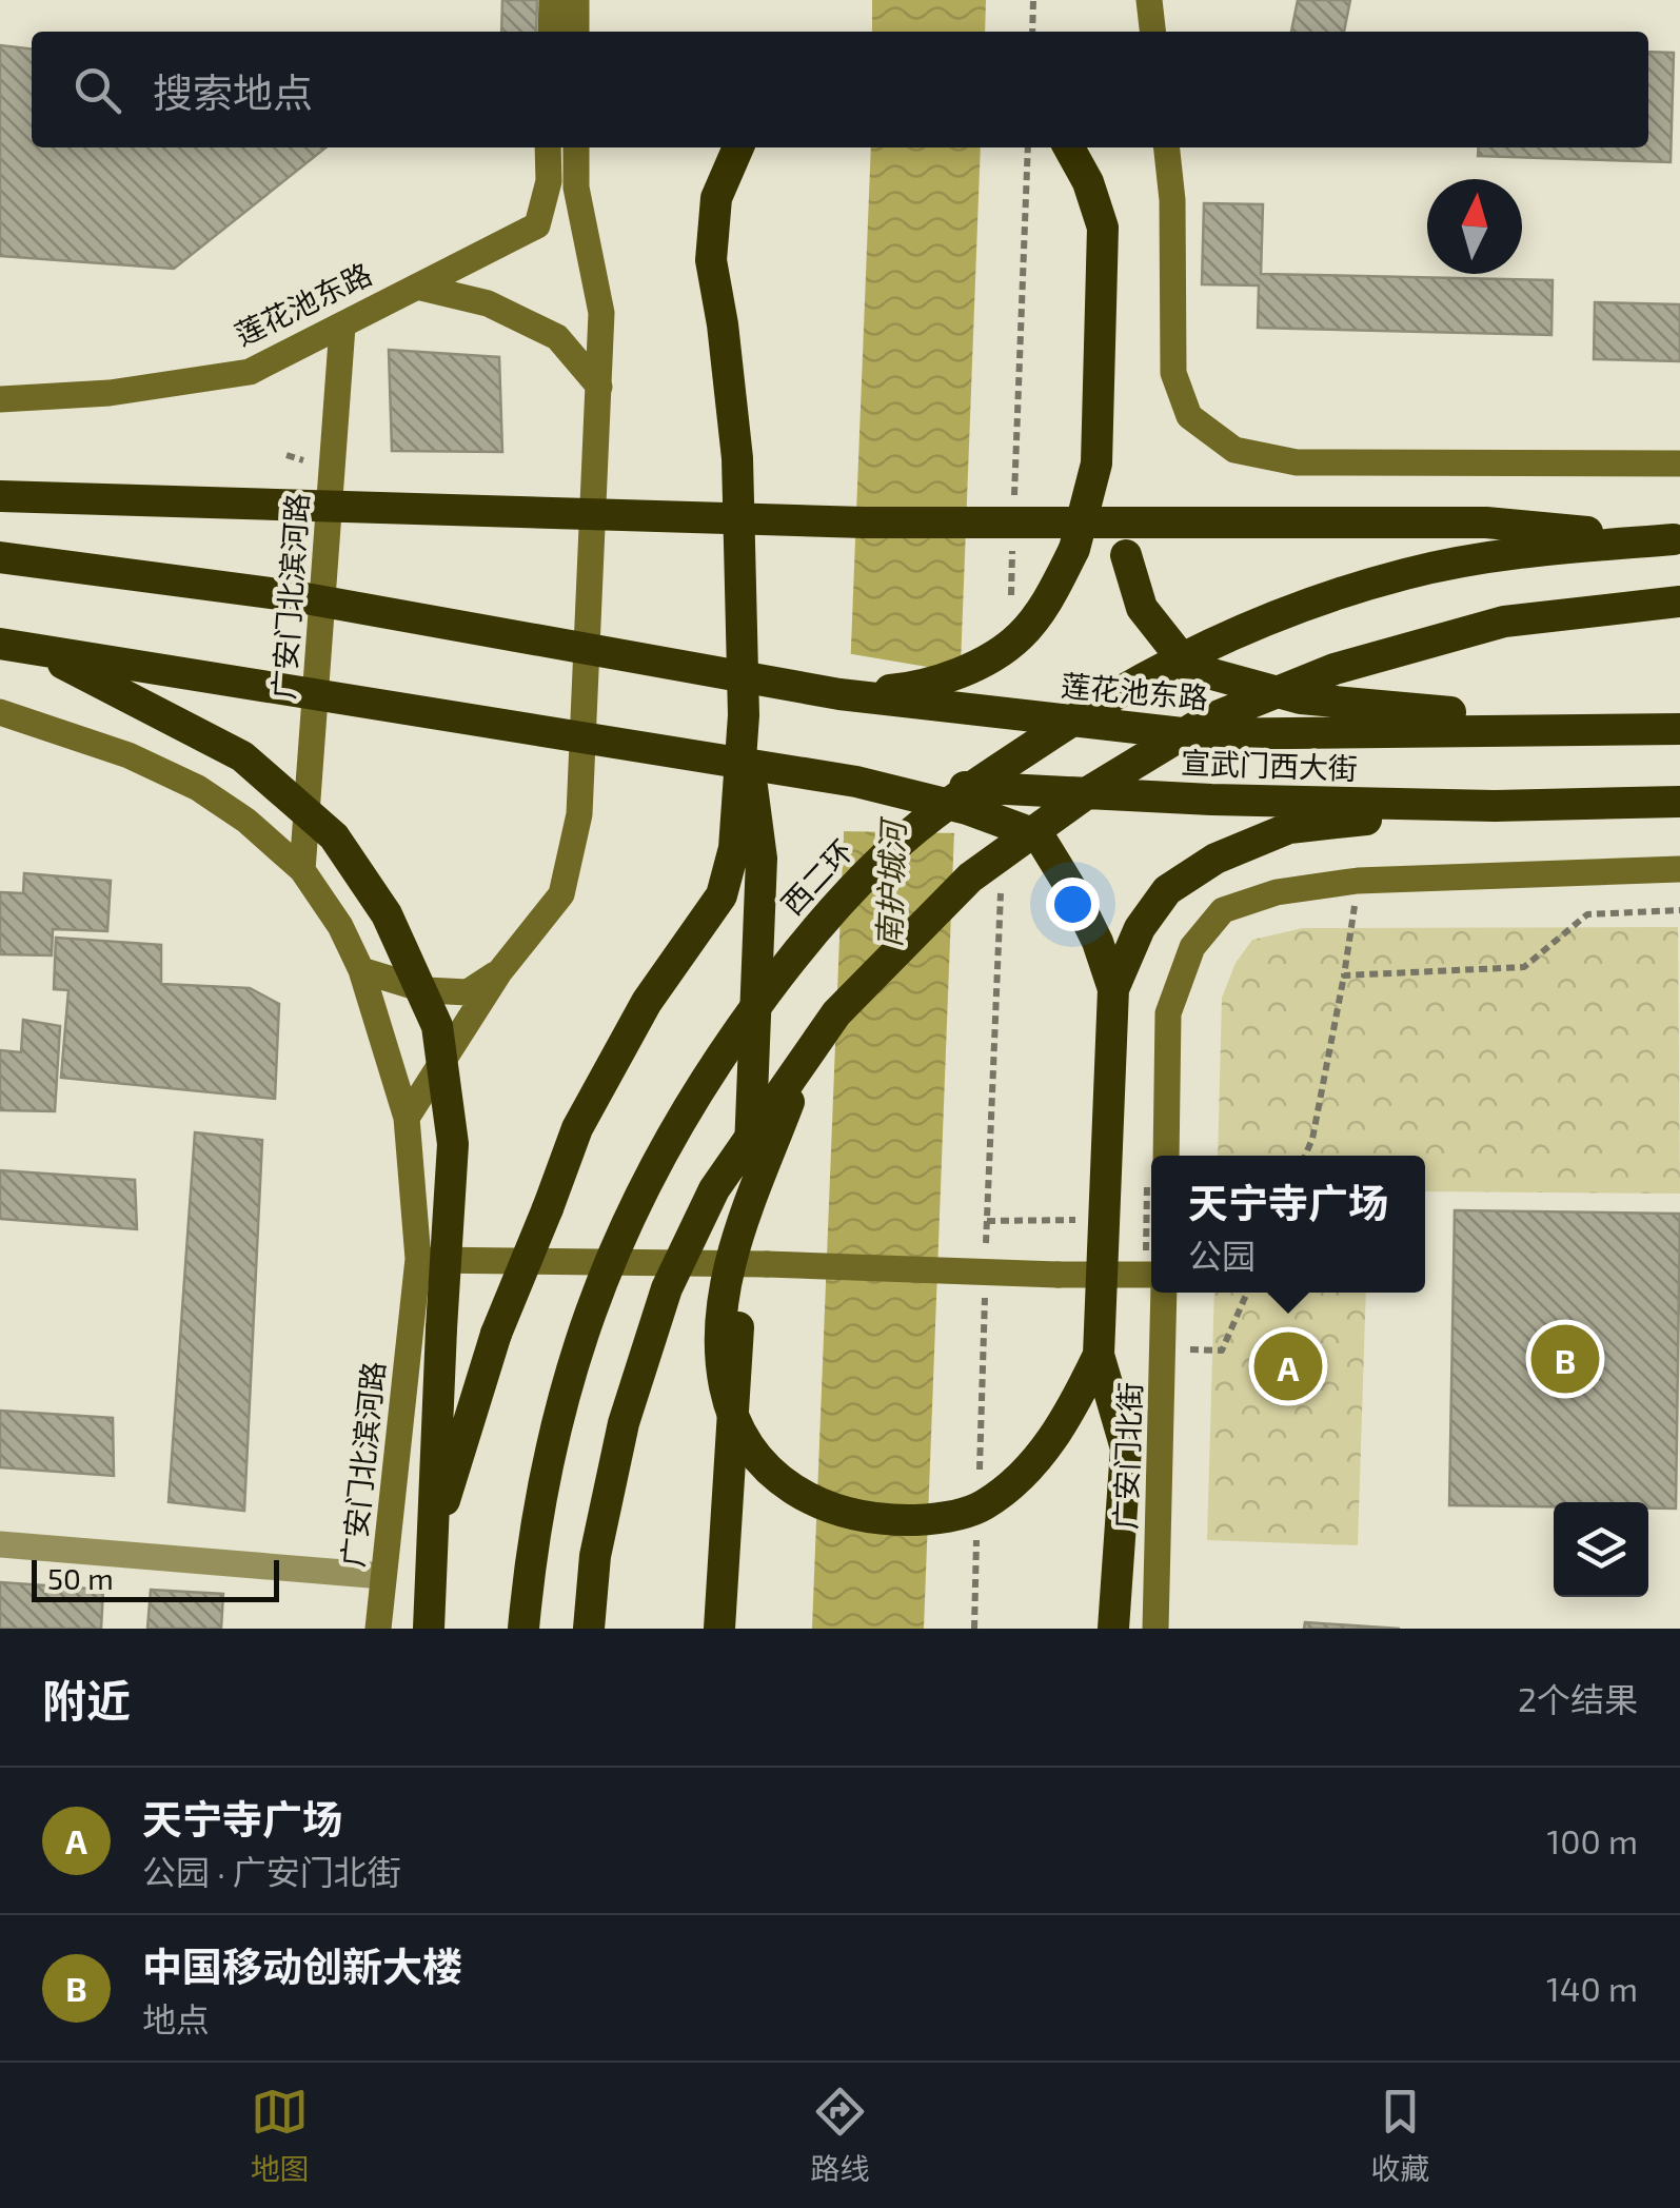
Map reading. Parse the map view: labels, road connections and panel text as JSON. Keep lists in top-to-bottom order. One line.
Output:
{"streets":{"highway":["莲花池东路","宣武门西大街","西二环"],"street":["广安门北滨河路","广安门北街"]},"crossings":[["莲花池东路","广安门北滨河路"]],"water":["南护城河"],"scale_bar":"50 m","north":"top","page":{"search":"搜索地点","popup":["天宁寺广场","公园"],"pins":["B","A"],"scale":"50 m","heading":["附近","2个结果"],"list":[{"mark":"A","name":"天宁寺广场","note":"公园 · 广安门北街","value":"100 m"},{"mark":"B","name":"中国移动创新大楼","note":"地点","value":"140 m"}],"nav":["地图","路线","收藏"]}}
